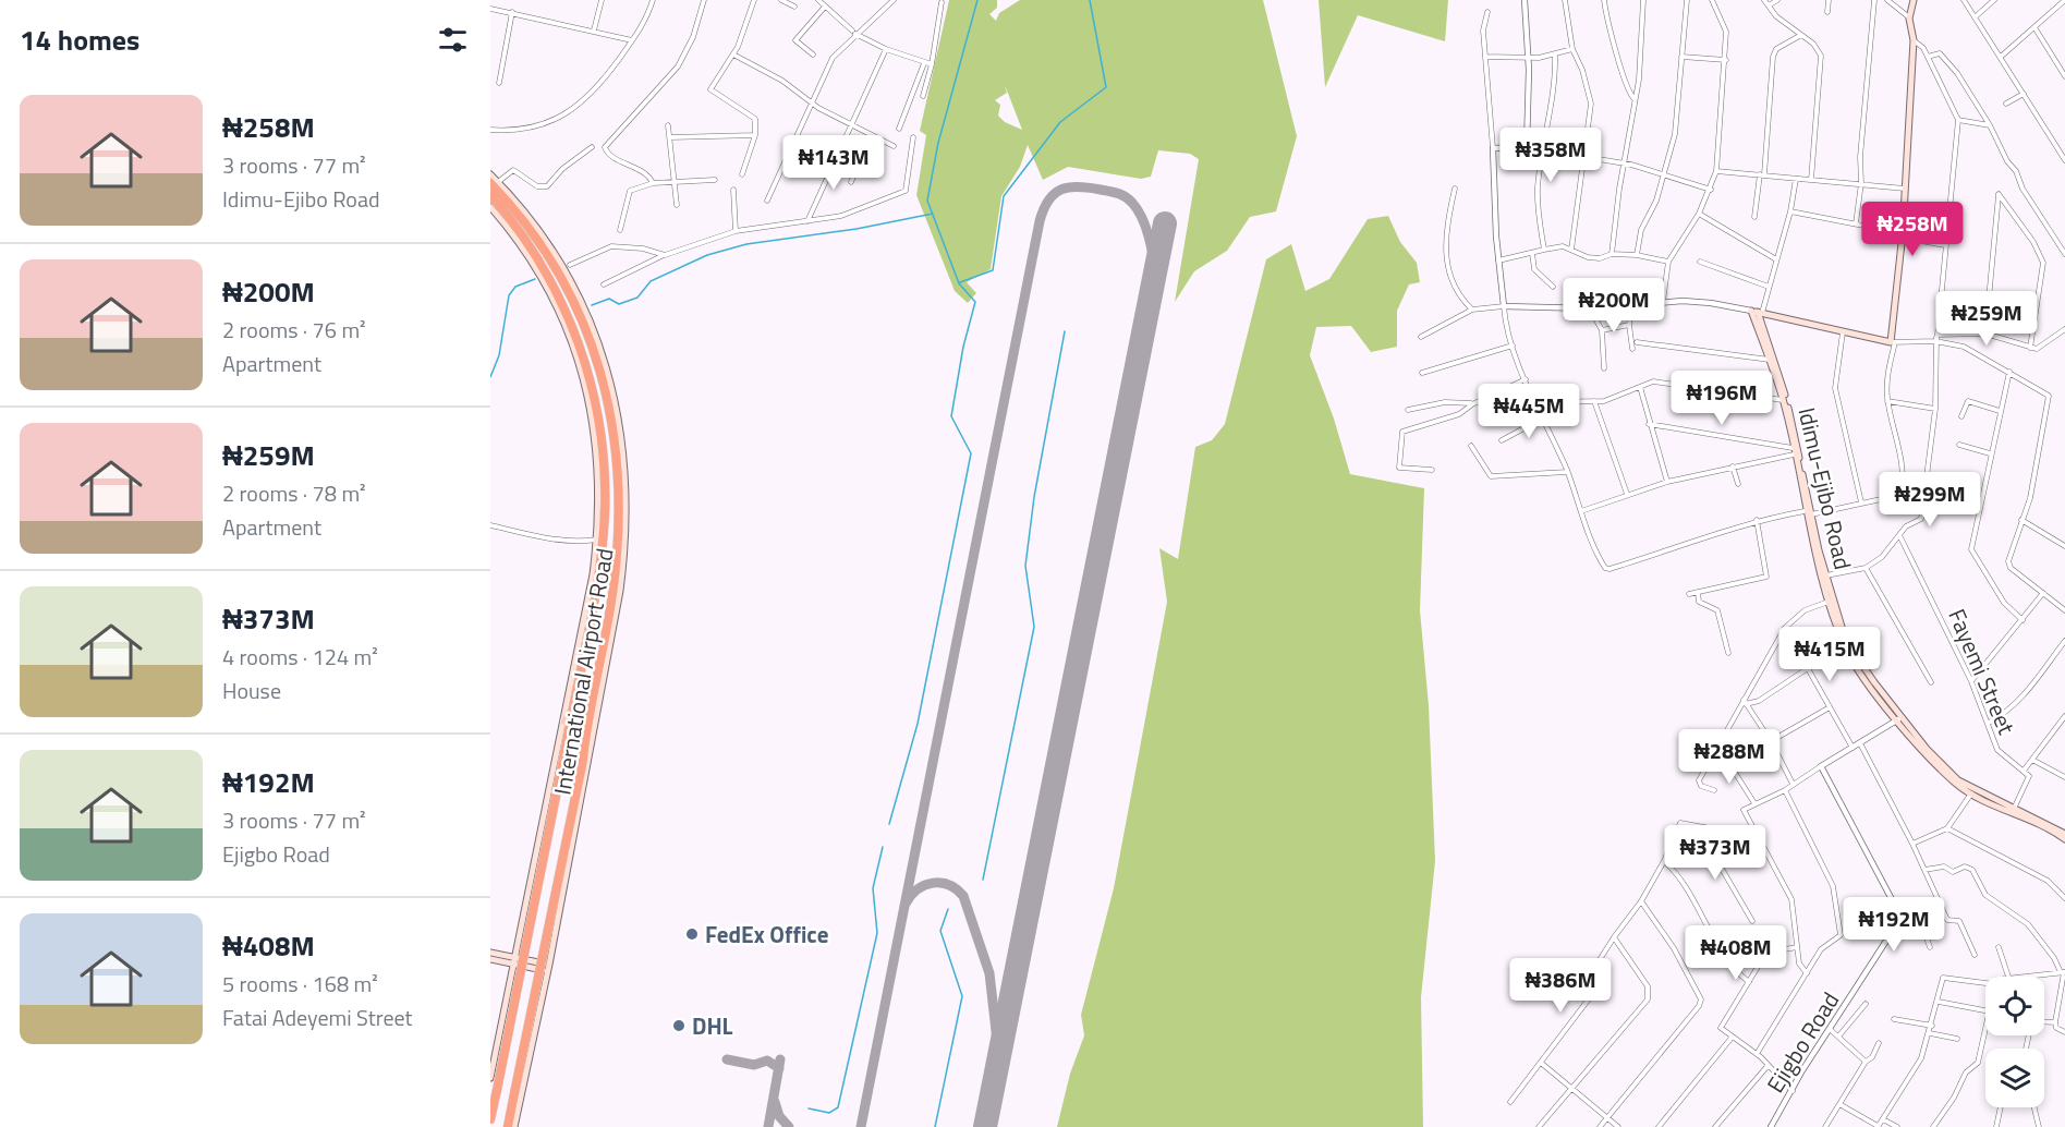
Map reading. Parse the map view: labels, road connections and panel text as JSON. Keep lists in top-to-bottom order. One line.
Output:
{"streets":{"highway":["International Airport Road"],"main road":["Idimu-Ejibo Road"],"street":["Fayemi Street","Ejigbo Road"]},"places":["FedEx Office","DHL"],"page":{"heading":"14 homes","list":[{"name":"₦258M","note":"3 rooms · 77 m² · Idimu-Ejibo Road"},{"name":"₦200M","note":"2 rooms · 76 m² · Apartment"},{"name":"₦259M","note":"2 rooms · 78 m² · Apartment"},{"name":"₦373M","note":"4 rooms · 124 m² · House"},{"name":"₦192M","note":"3 rooms · 77 m² · Ejigbo Road"},{"name":"₦408M","note":"5 rooms · 168 m² · Fatai Adeyemi Street"}],"price":["₦358M","₦143M","₦258M","₦200M","₦259M","₦196M","₦445M","₦299M","₦415M","₦288M","₦373M","₦192M","₦408M","₦386M"]}}
